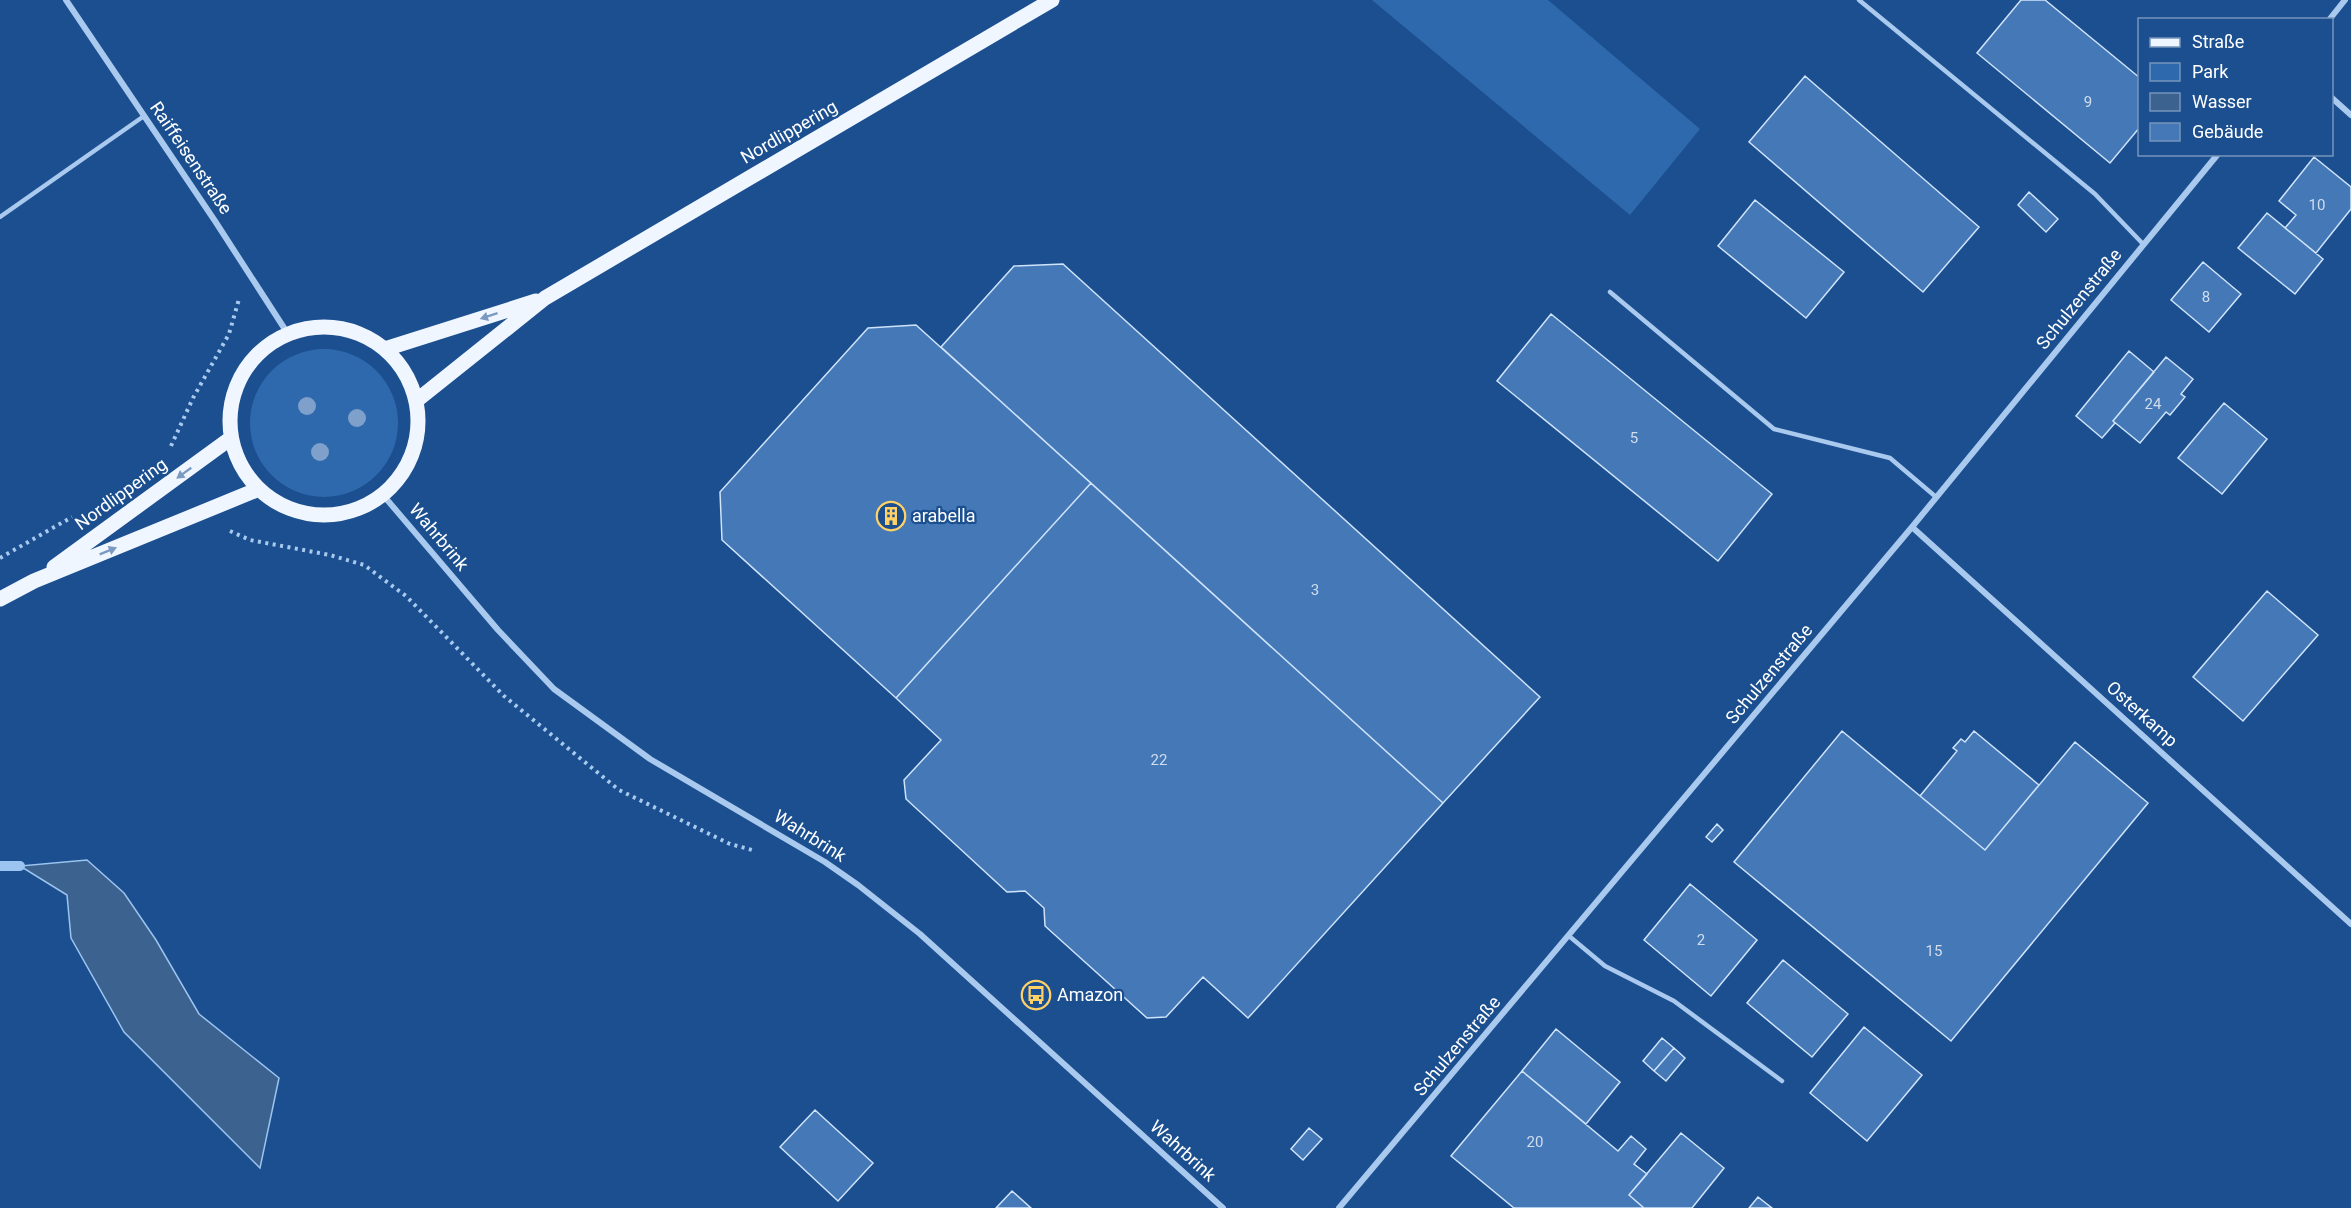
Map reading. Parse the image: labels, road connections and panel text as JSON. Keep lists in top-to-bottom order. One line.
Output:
{"streets":{"main road":["Nordlippering"],"street":["Raiffeisenstraße","Schulzenstraße","Wahrbrink","Osterkamp"]},"crossings":[["Nordlippering","Raiffeisenstraße"],["Nordlippering","Wahrbrink"],["Raiffeisenstraße","Wahrbrink"],["Schulzenstraße","Osterkamp"]],"places":{"building":["arabella"],"bus stop":["Amazon"]},"house_numbers":["9","10","8","24","5","3","22","2","15","20"],"legend":["Straße","Park","Wasser","Gebäude"]}
